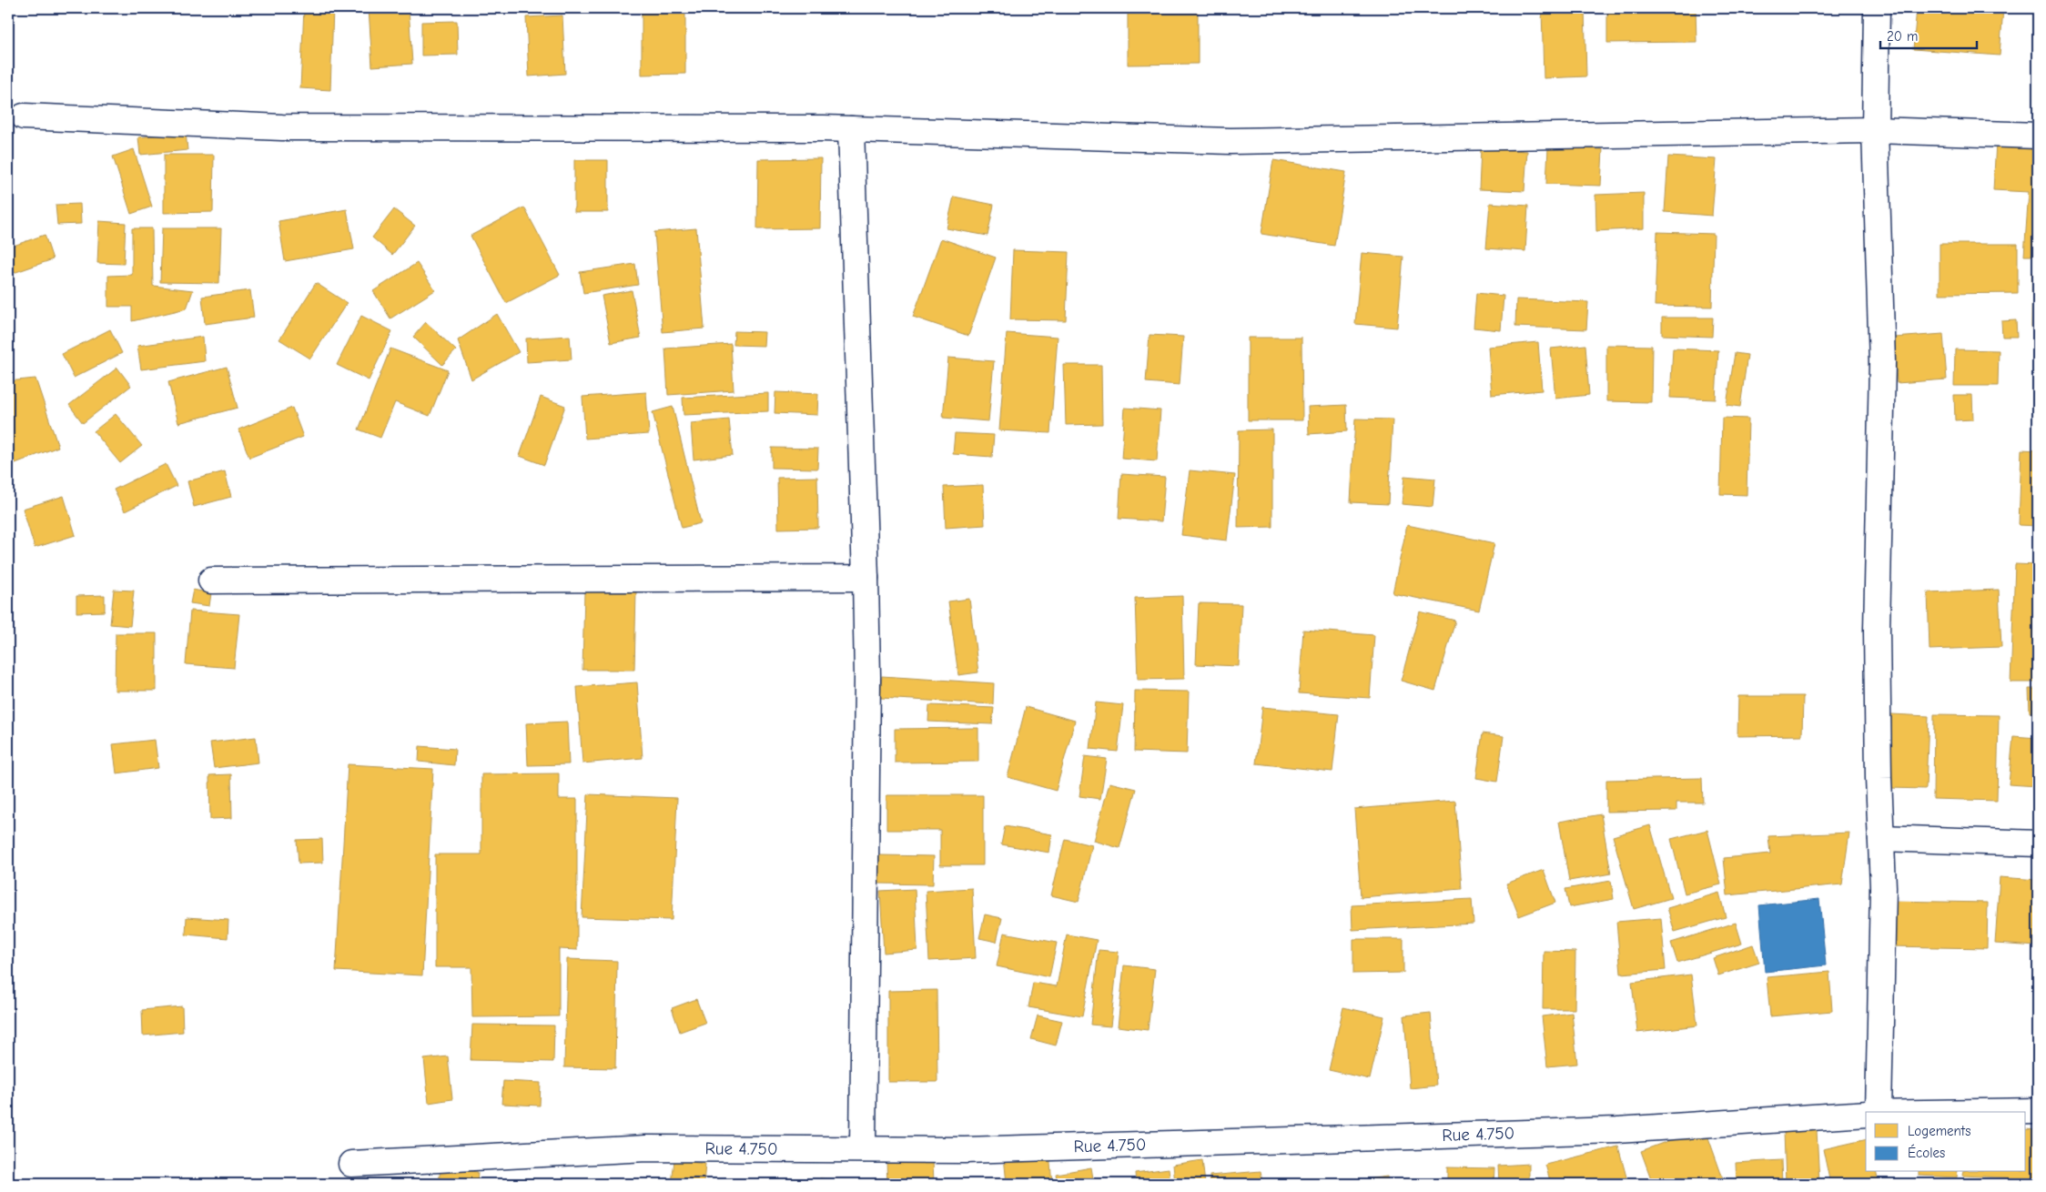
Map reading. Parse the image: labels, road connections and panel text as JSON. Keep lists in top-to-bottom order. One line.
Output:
{"streets":{"street":["Rue 4.750"]},"legend":["Logements","Écoles"],"scale_bar":"20 m"}
